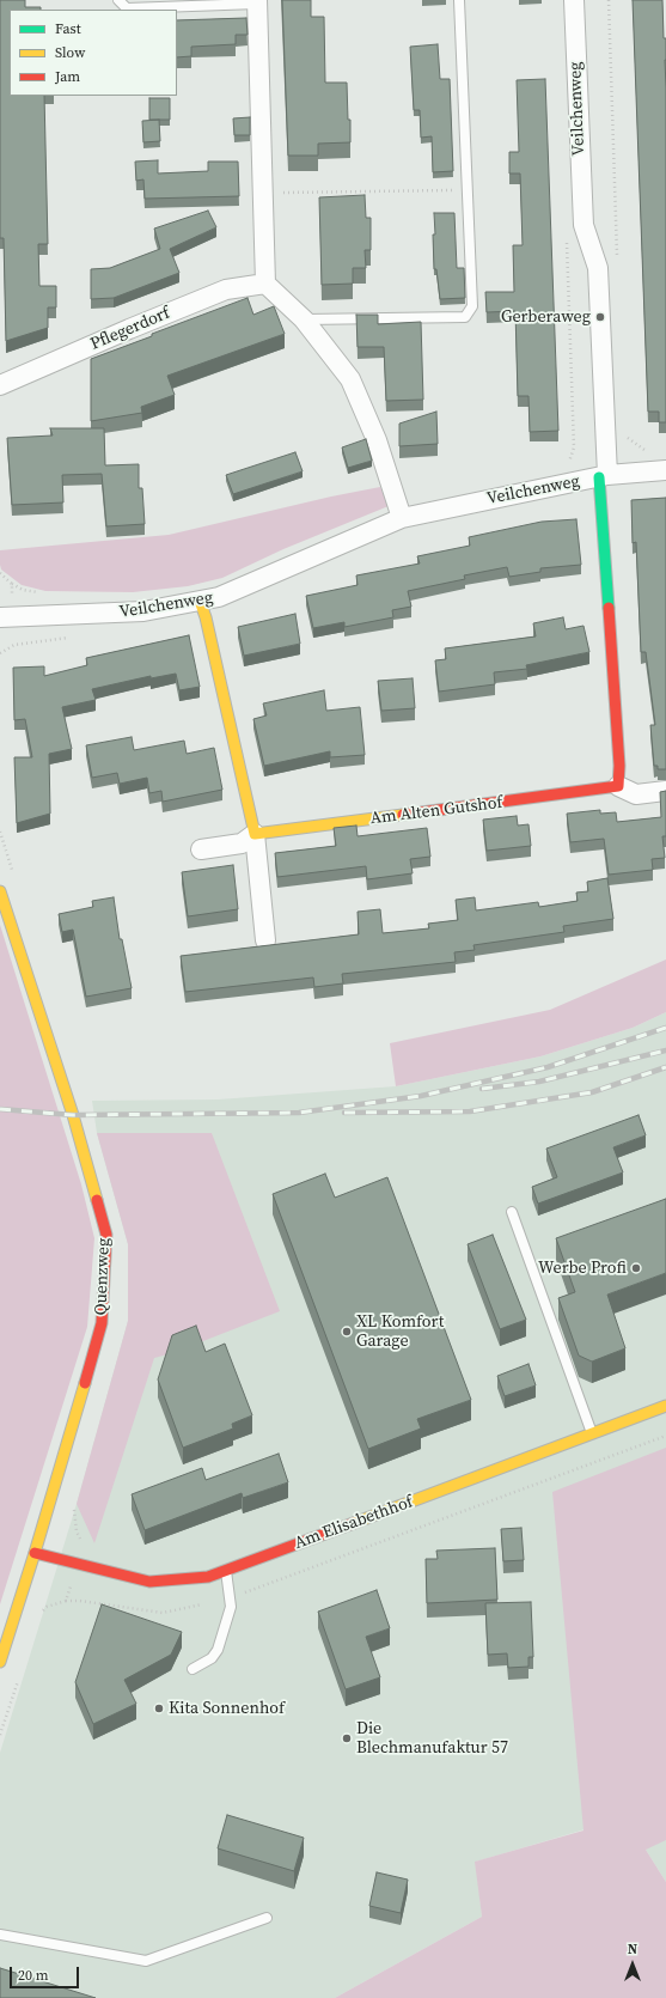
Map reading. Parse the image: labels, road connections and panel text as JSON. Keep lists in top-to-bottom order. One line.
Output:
{"streets":{"street":["Veilchenweg","Pflegerdorf","Am Alten Gutshof","Quenzweg","Am Elisabethhof"]},"crossings":[["Quenzweg","Am Elisabethhof"]],"places":["Gerberaweg","Werbe Profi","XL Komfort Garage","Kita Sonnenhof","Die Blechmanufaktur 57"],"legend":["Fast","Slow","Jam"],"scale_bar":"20 m","north":"top"}
